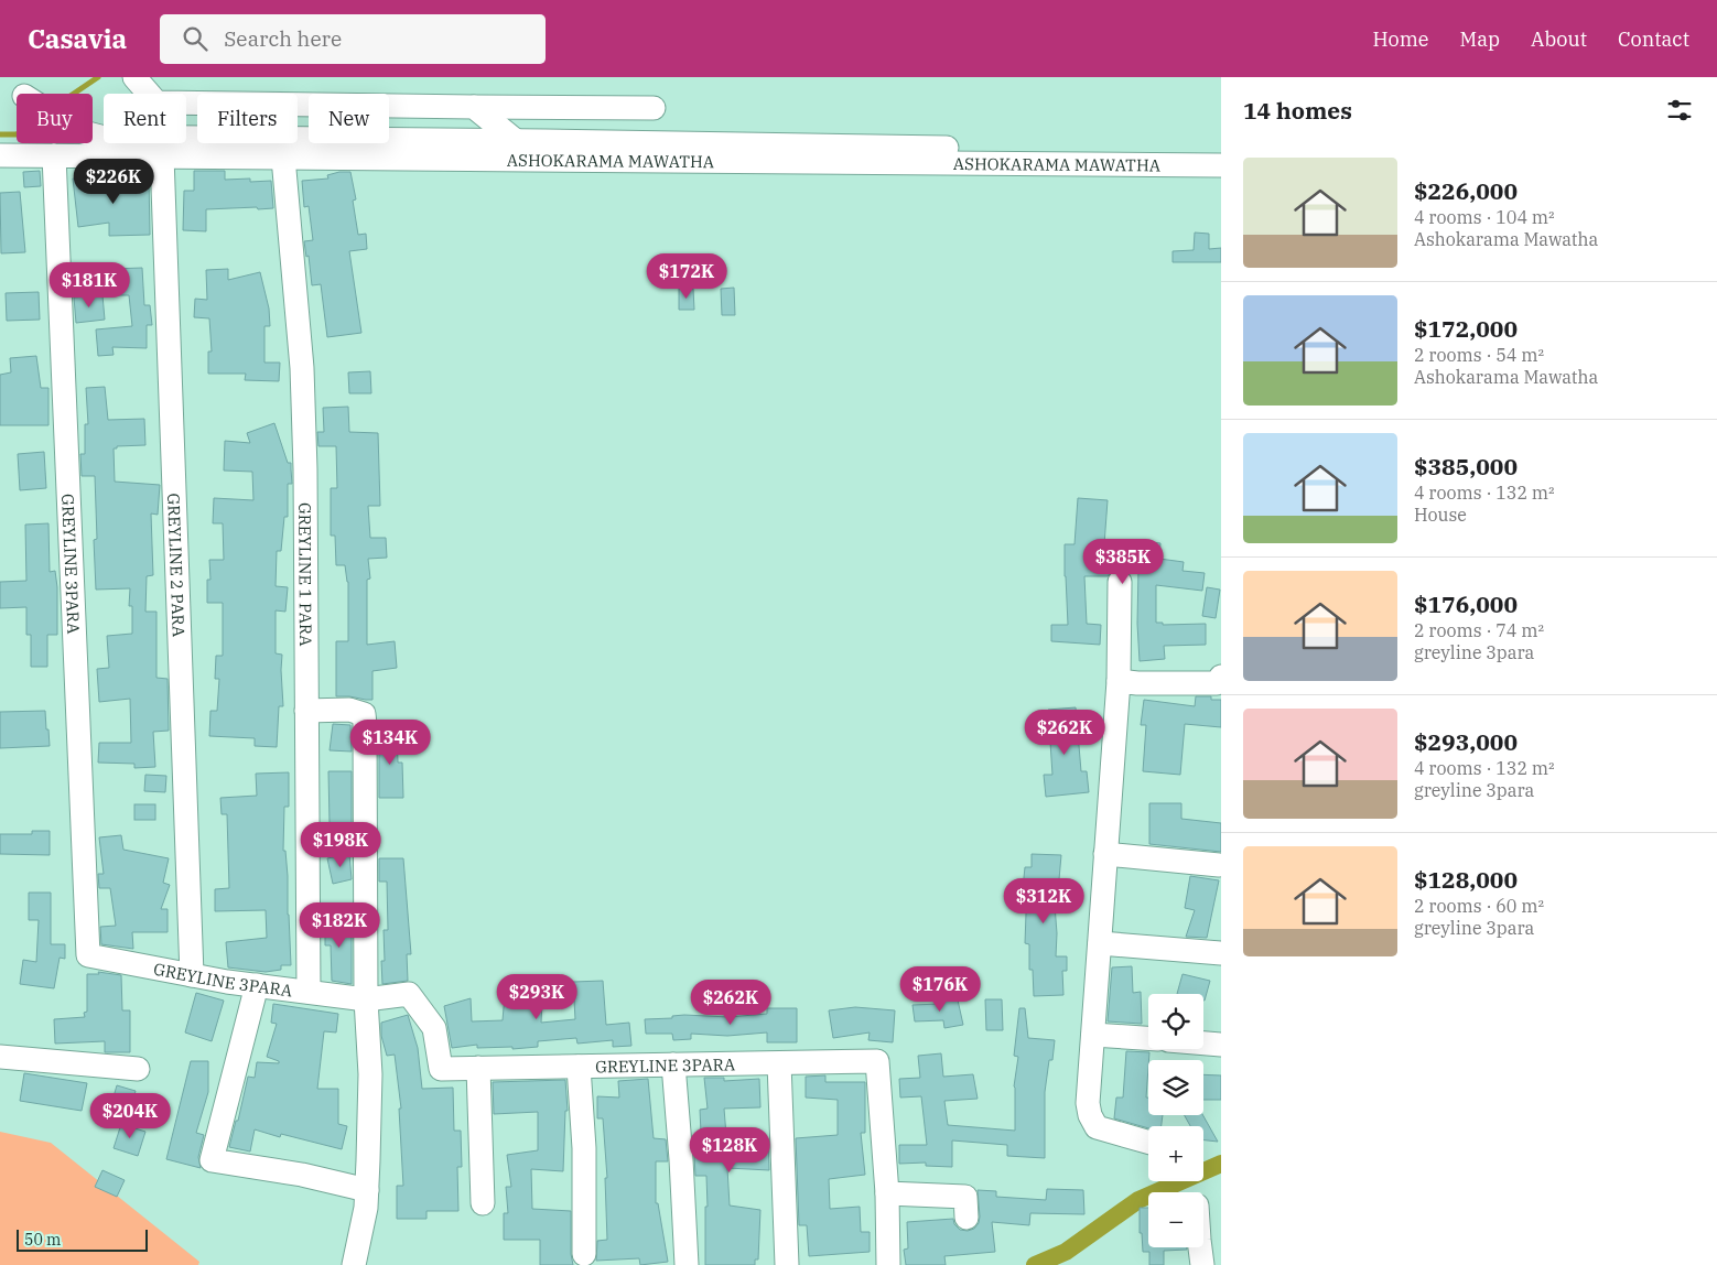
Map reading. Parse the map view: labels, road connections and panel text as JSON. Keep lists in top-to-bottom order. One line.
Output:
{"streets":{"street":["ASHOKARAMA MAWATHA","GREYLINE 3PARA","GREYLINE 2 PARA","GREYLINE 1 PARA"]},"crossings":[["ASHOKARAMA MAWATHA","GREYLINE 3PARA"],["ASHOKARAMA MAWATHA","GREYLINE 2 PARA"],["ASHOKARAMA MAWATHA","GREYLINE 1 PARA"],["GREYLINE 3PARA","GREYLINE 2 PARA"],["GREYLINE 3PARA","GREYLINE 1 PARA"]],"scale_bar":"50 m","page":{"header":"Casavia","search":"Search here","nav":["Home","Map","About","Contact"],"heading":"14 homes","chip":["Buy","Rent","Filters","New"],"list":[{"name":"$226,000","note":"4 rooms · 104 m² · Ashokarama Mawatha"},{"name":"$172,000","note":"2 rooms · 54 m² · Ashokarama Mawatha"},{"name":"$385,000","note":"4 rooms · 132 m² · House"},{"name":"$176,000","note":"2 rooms · 74 m² · greyline 3para"},{"name":"$293,000","note":"4 rooms · 132 m² · greyline 3para"},{"name":"$128,000","note":"2 rooms · 60 m² · greyline 3para"}],"price":["$226K","$172K","$181K","$385K","$262K","$134K","$198K","$312K","$182K","$176K","$293K","$262K","$204K","$128K"],"map_buttons":["+","−"],"scale":"50 m"}}
